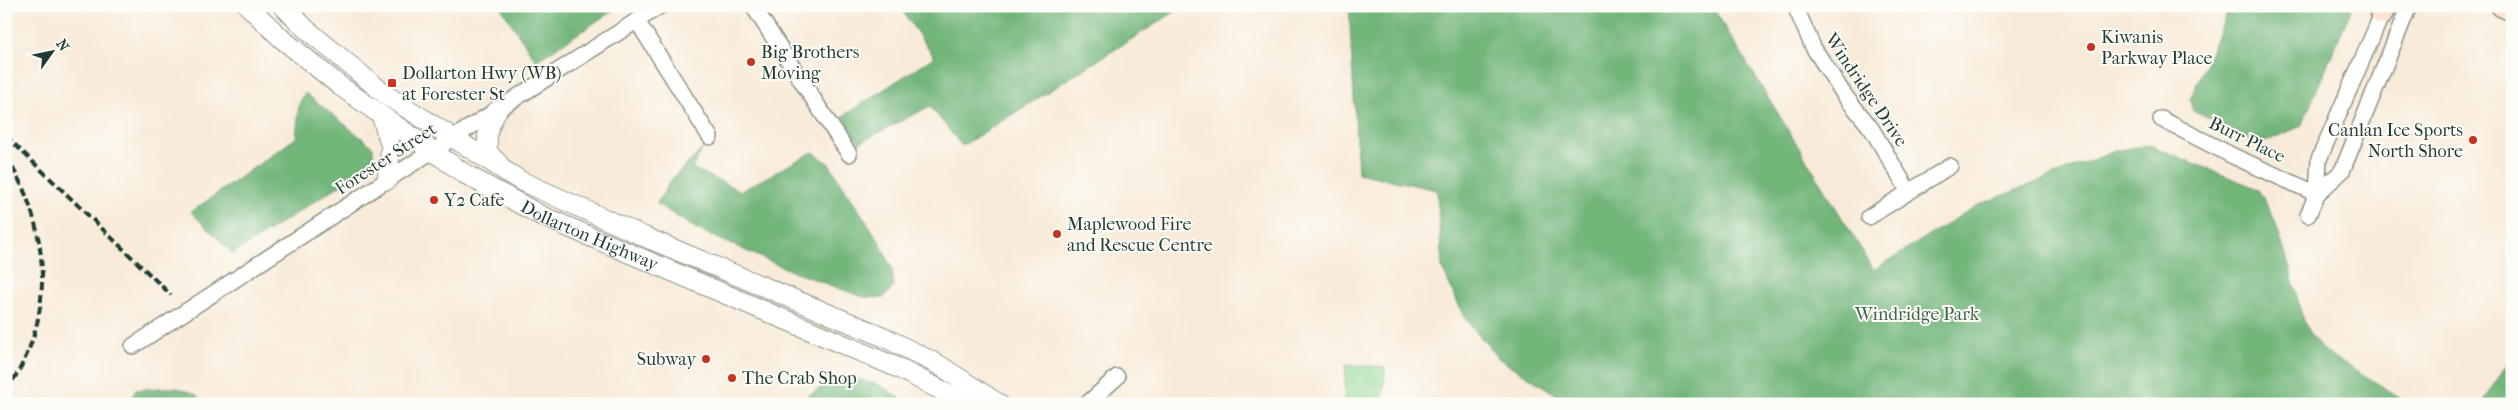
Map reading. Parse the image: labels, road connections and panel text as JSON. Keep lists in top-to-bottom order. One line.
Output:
{"streets":{"street":["Windridge Drive","Burr Place","Forester Street","Dollarton Highway"]},"crossings":[["Forester Street","Dollarton Highway"]],"parks":["Windridge Park"],"places":{"other":["Kiwanis Parkway Place","Big Brothers Moving","Canlan Ice Sports North Shore","Y2 Cafe","Maplewood Fire and Rescue Centre","Subway","The Crab Shop"],"transit":["Dollarton Hwy (WB) at Forester St"]},"north":"top right"}
